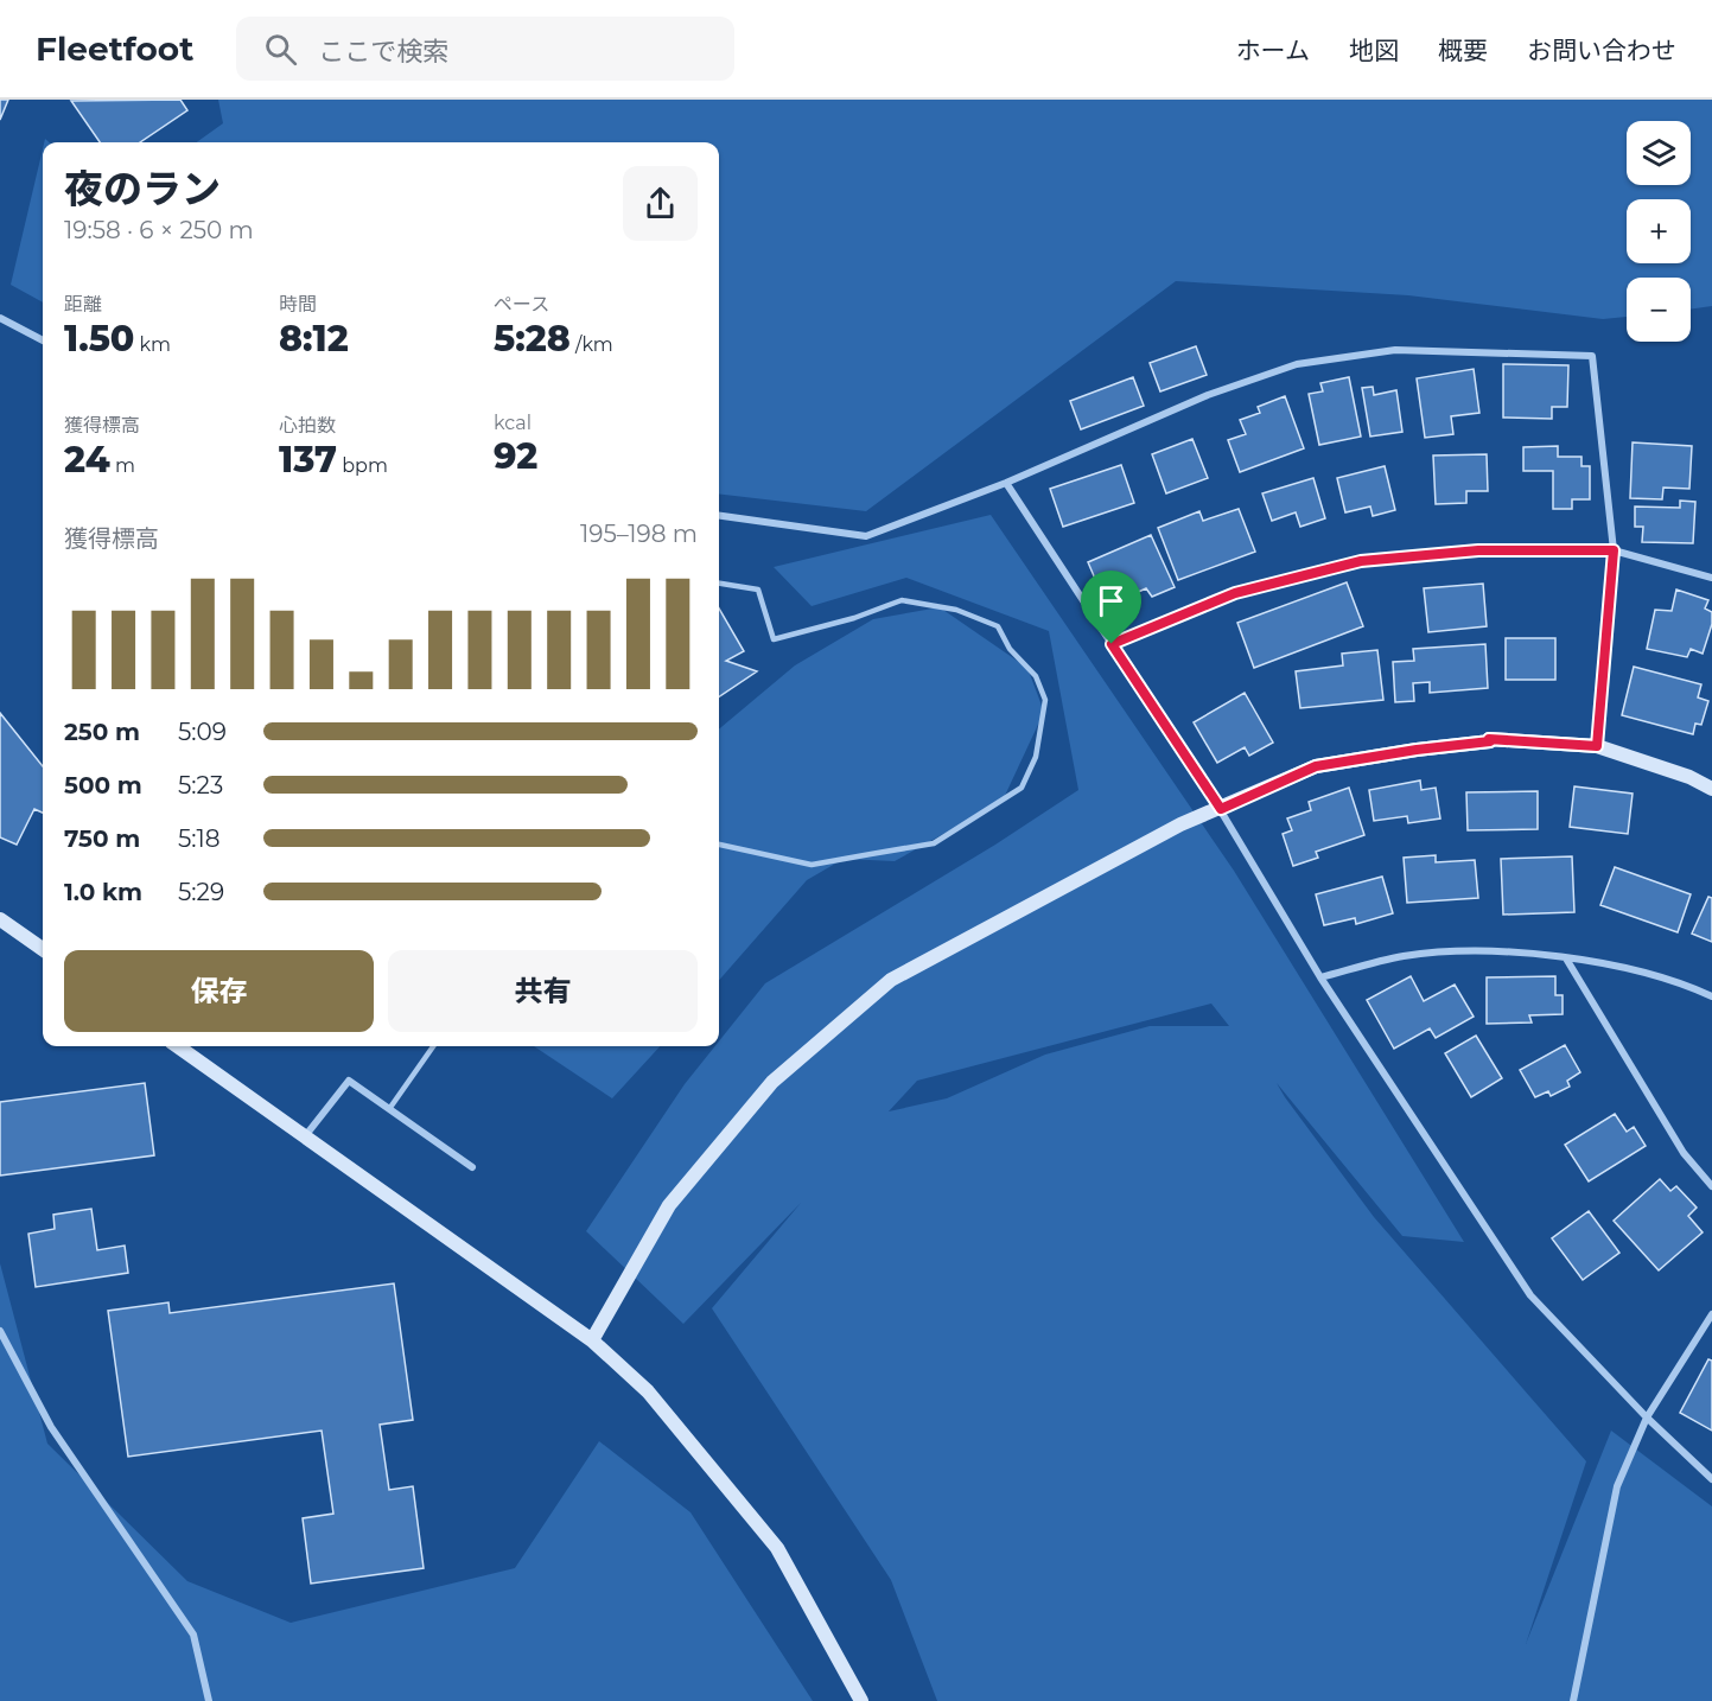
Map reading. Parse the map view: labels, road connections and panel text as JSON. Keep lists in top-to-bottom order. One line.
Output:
{"page":{"header":"Fleetfoot","search":"ここで検索","nav":["ホーム","地図","概要","お問い合わせ"],"map_buttons":["+","−"],"heading":["夜のラン","19:58 · 6 × 250 m"],"stats":[["距離","1.50 km"],["時間","8:12"],["ペース","5:28 /km"],["獲得標高","24 m"],["心拍数","137 bpm"],["kcal","92"]],"chart":["獲得標高","195–198 m"],"list":[{"name":"250 m","note":"5:09"},{"name":"500 m","note":"5:23"},{"name":"750 m","note":"5:18"},{"name":"1.0 km","note":"5:29"}],"buttons":["保存","共有"]}}
